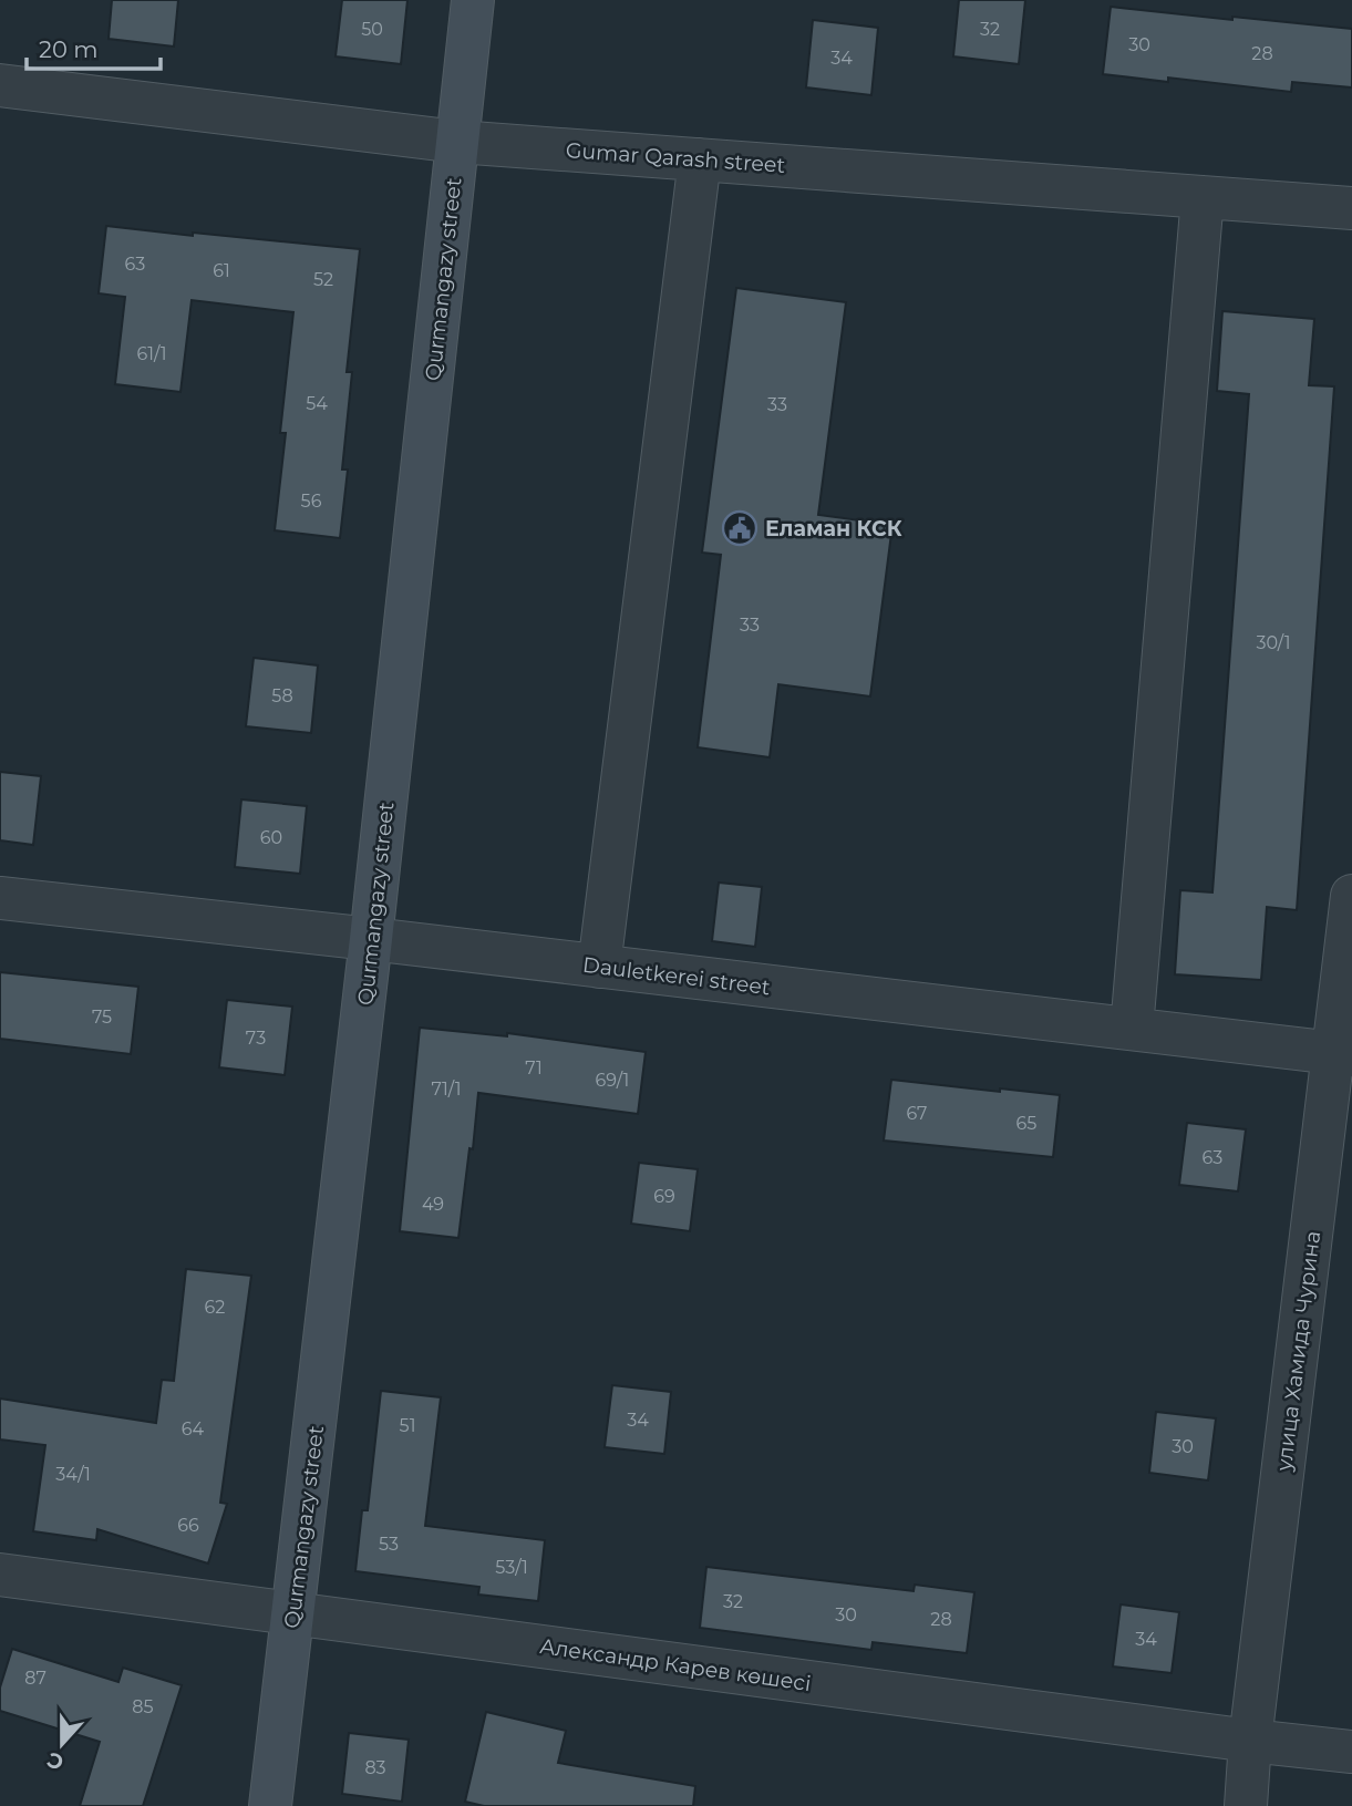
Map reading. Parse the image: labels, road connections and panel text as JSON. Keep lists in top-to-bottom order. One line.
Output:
{"streets":{"street":["Gumar Qarash street","Qurmangazy street","Dauletkerei street","улица Хамида Чурина","Александр Карев көшесі"]},"crossings":[["Gumar Qarash street","Qurmangazy street"],["Qurmangazy street","Dauletkerei street"],["Qurmangazy street","Александр Карев көшесі"],["Dauletkerei street","улица Хамида Чурина"],["улица Хамида Чурина","Александр Карев көшесі"]],"places":{"public building":["Еламан КСК"]},"house_numbers":["50","32","30","28","34","63","61","52","61/1","54","33","56","33","30/1","58","60","75","73","71","69/1","71/1","67","65","63","69","49","62","34","51","64","30","34/1","66","53","53/1","32","30","28","34","87","85","83"],"scale_bar":"20 m","north":"bottom"}
